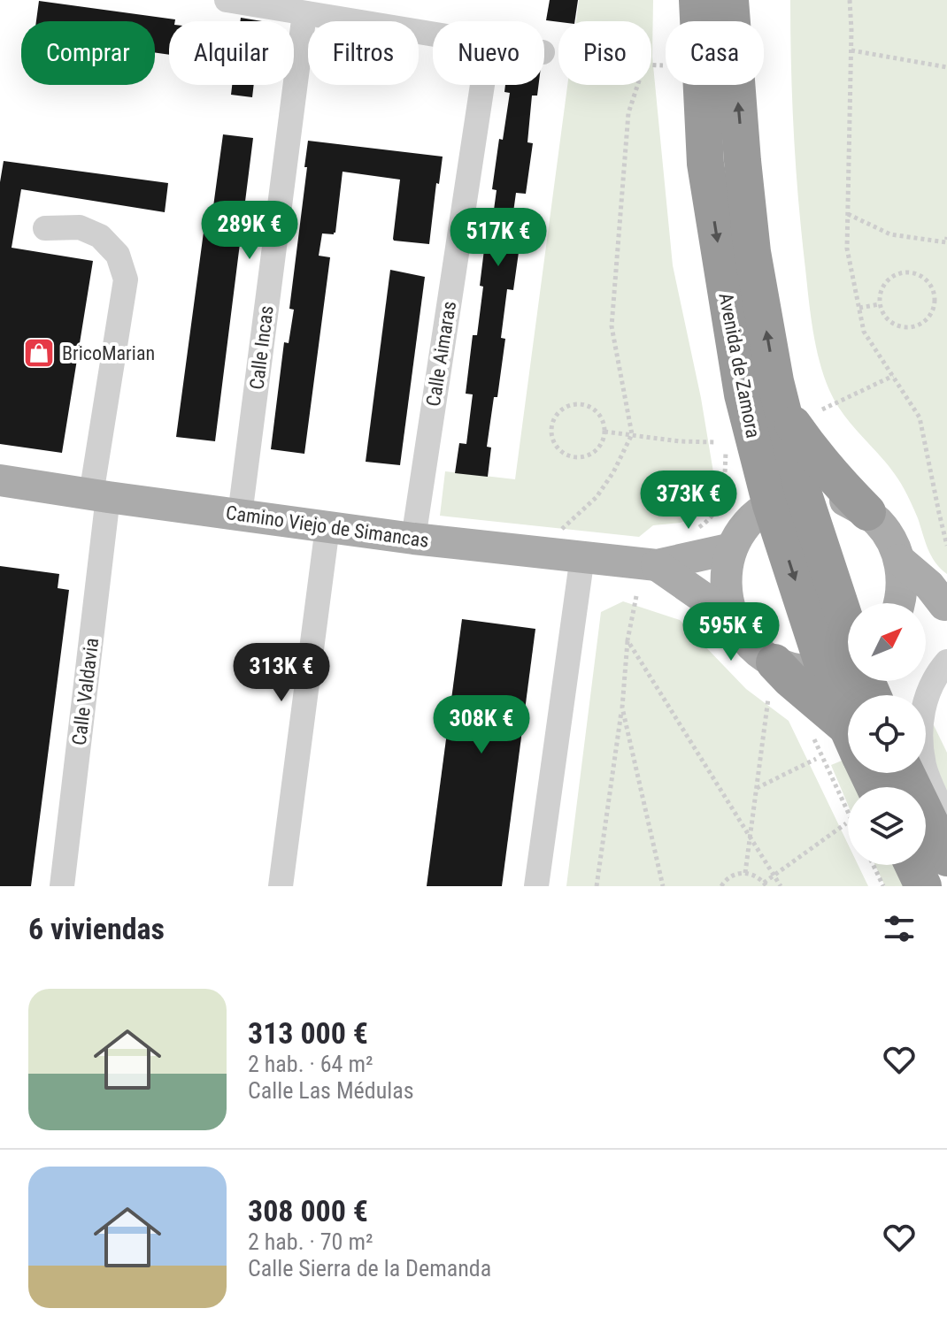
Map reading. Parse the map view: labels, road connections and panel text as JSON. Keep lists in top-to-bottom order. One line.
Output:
{"streets":{"highway":["Avenida de Zamora"],"main road":["Camino Viejo de Simancas"],"street":["Calle Incas","Calle Aimaras","Calle Valdavia"]},"crossings":[["Calle Incas","Camino Viejo de Simancas"],["Calle Aimaras","Camino Viejo de Simancas"],["Camino Viejo de Simancas","Calle Valdavia"]],"places":{"shop":["BricoMarian"]},"north":"top right","page":{"chip":["Comprar","Alquilar","Filtros","Nuevo","Piso","Casa"],"price":["289K €","517K €","373K €","595K €","313K €","308K €"],"heading":"6 viviendas","list":[{"name":"313 000 €","note":"2 hab. · 64 m² · Calle Las Médulas"},{"name":"308 000 €","note":"2 hab. · 70 m² · Calle Sierra de la Demanda"}]}}
